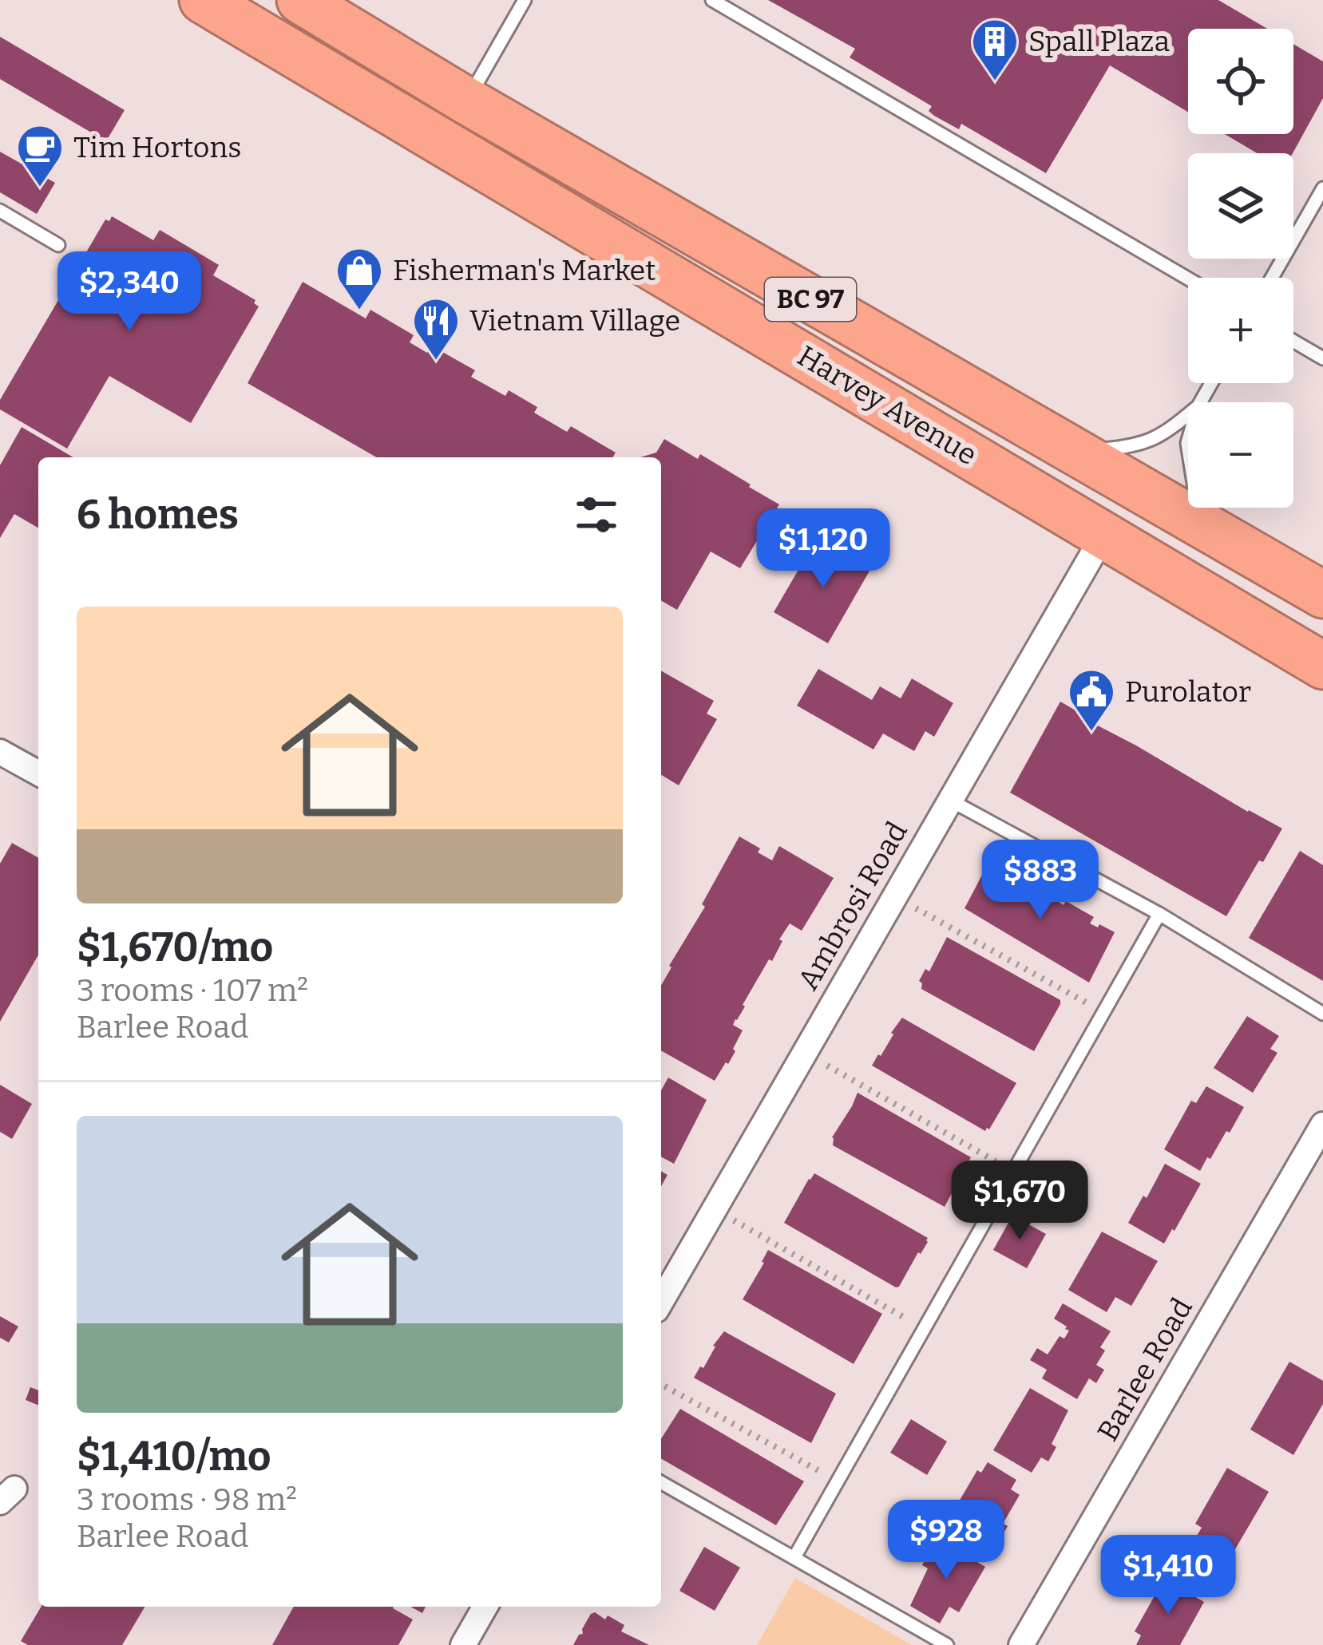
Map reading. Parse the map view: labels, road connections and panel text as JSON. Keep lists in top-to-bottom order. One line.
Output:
{"streets":{"highway":["BC 97","Harvey Avenue"],"street":["Ambrosi Road","Barlee Road"]},"crossings":[["Harvey Avenue","Ambrosi Road"]],"places":{"building":["Spall Plaza"],"cafe":["Tim Hortons"],"shop":["Fisherman's Market"],"restaurant":["Vietnam Village"],"public building":["Purolator"]},"page":{"map_buttons":["+","−"],"price":["$2,340","$1,120","$883","$1,670","$928","$1,410"],"heading":"6 homes","list":[{"name":"$1,670/mo","note":"3 rooms · 107 m² · Barlee Road"},{"name":"$1,410/mo","note":"3 rooms · 98 m² · Barlee Road"}]}}
